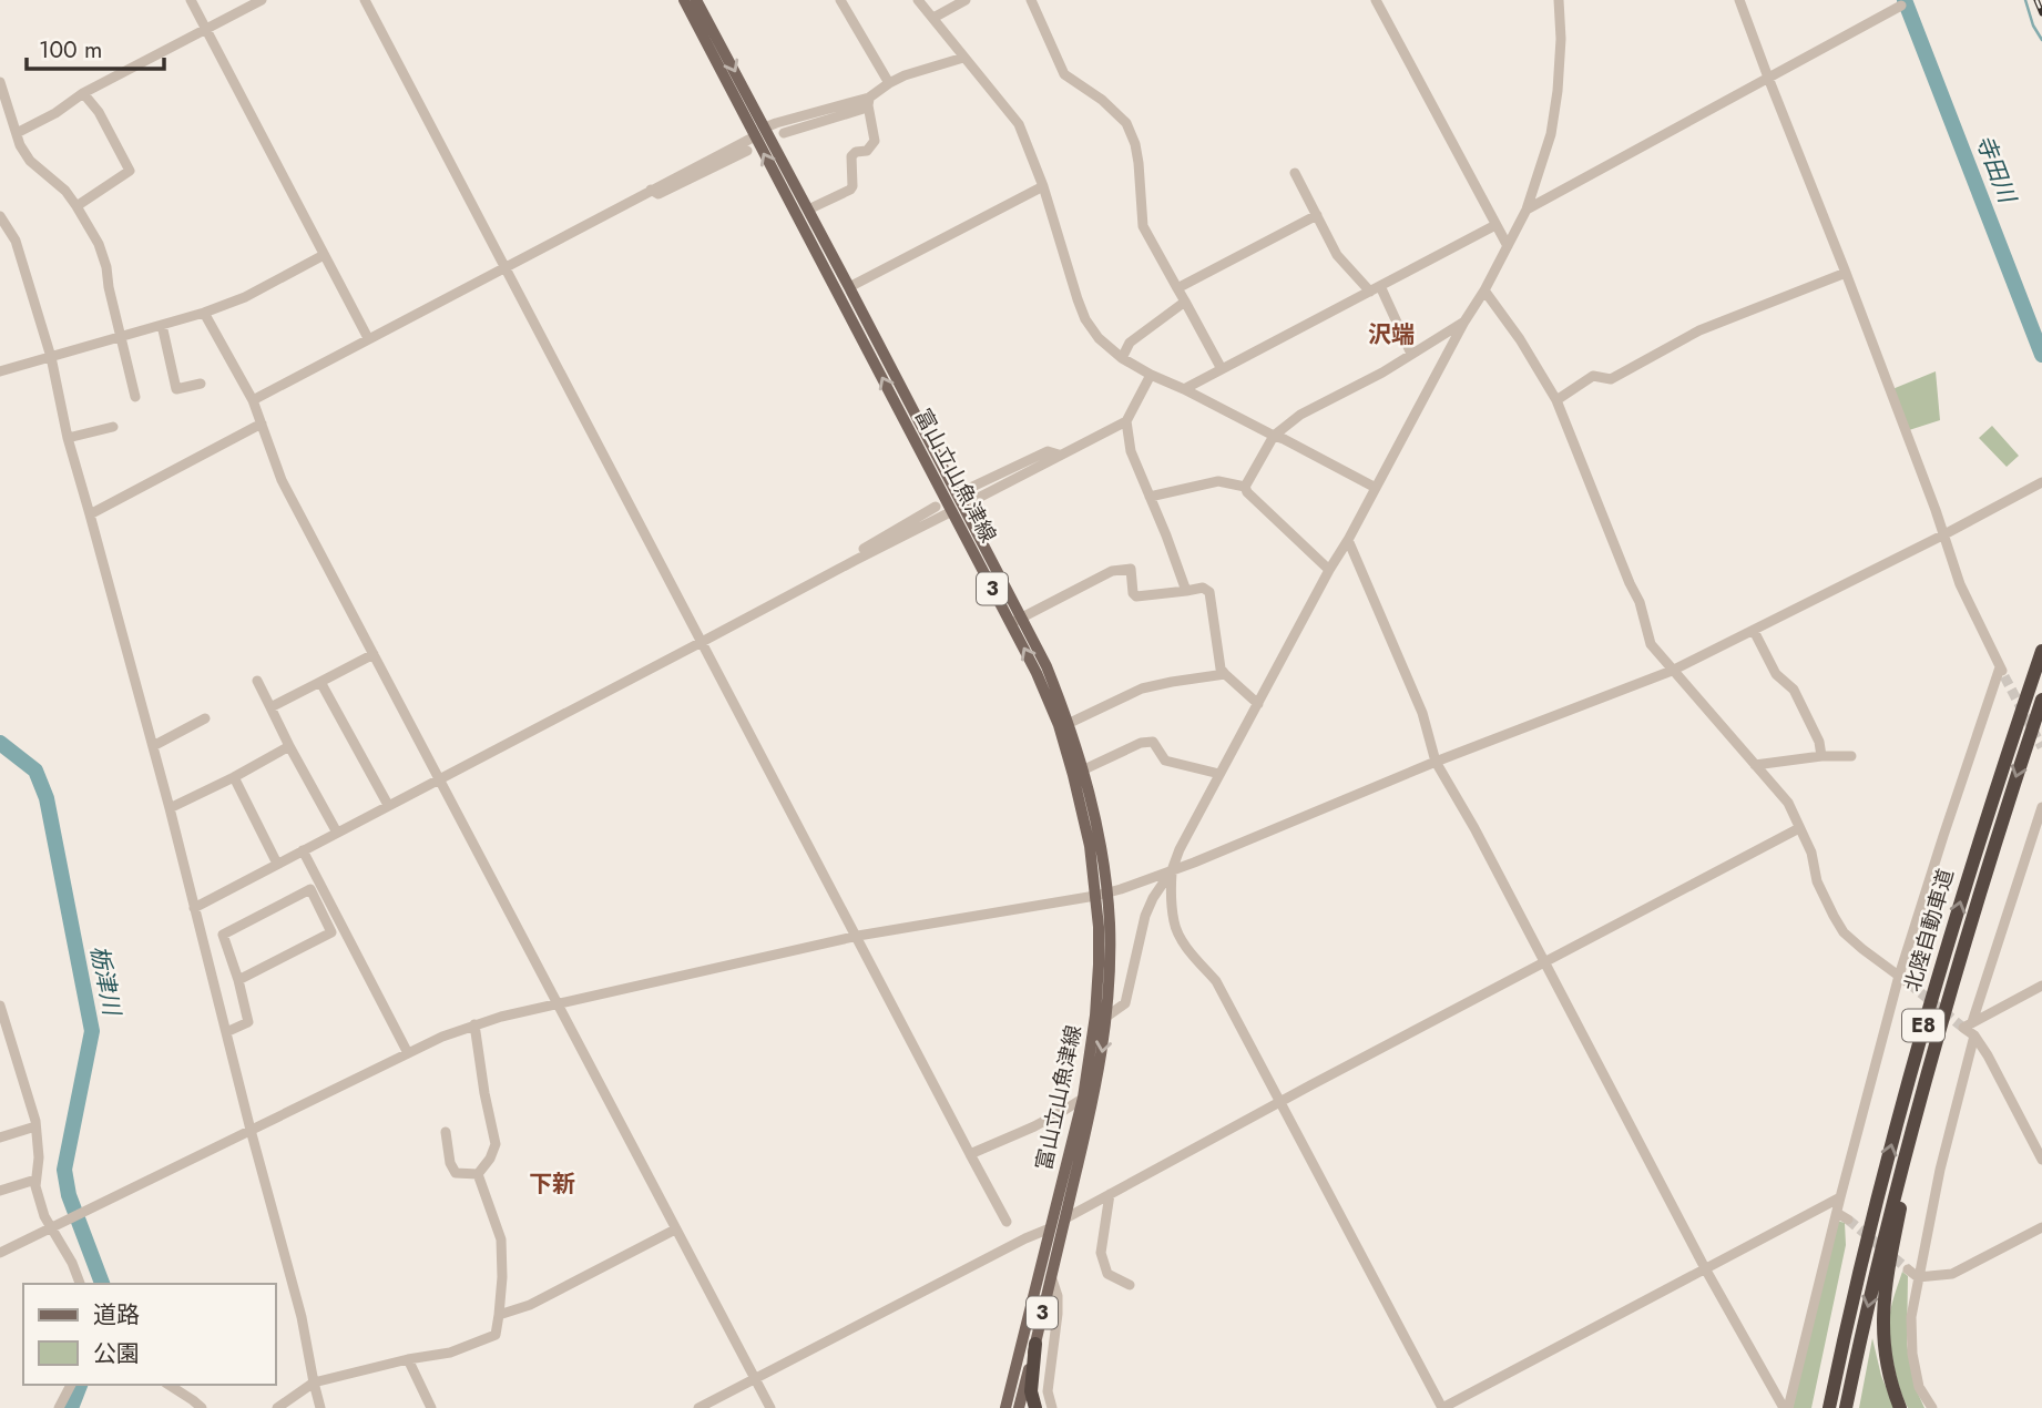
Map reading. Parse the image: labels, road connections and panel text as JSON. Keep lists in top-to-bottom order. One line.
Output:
{"streets":{"highway":["北陸自動車道","E8"],"main road":["富山立山魚津線","3"]},"districts":["沢端","下新"],"water":["寺田川","栃津川"],"legend":["道路","公園"],"scale_bar":"100 m"}
